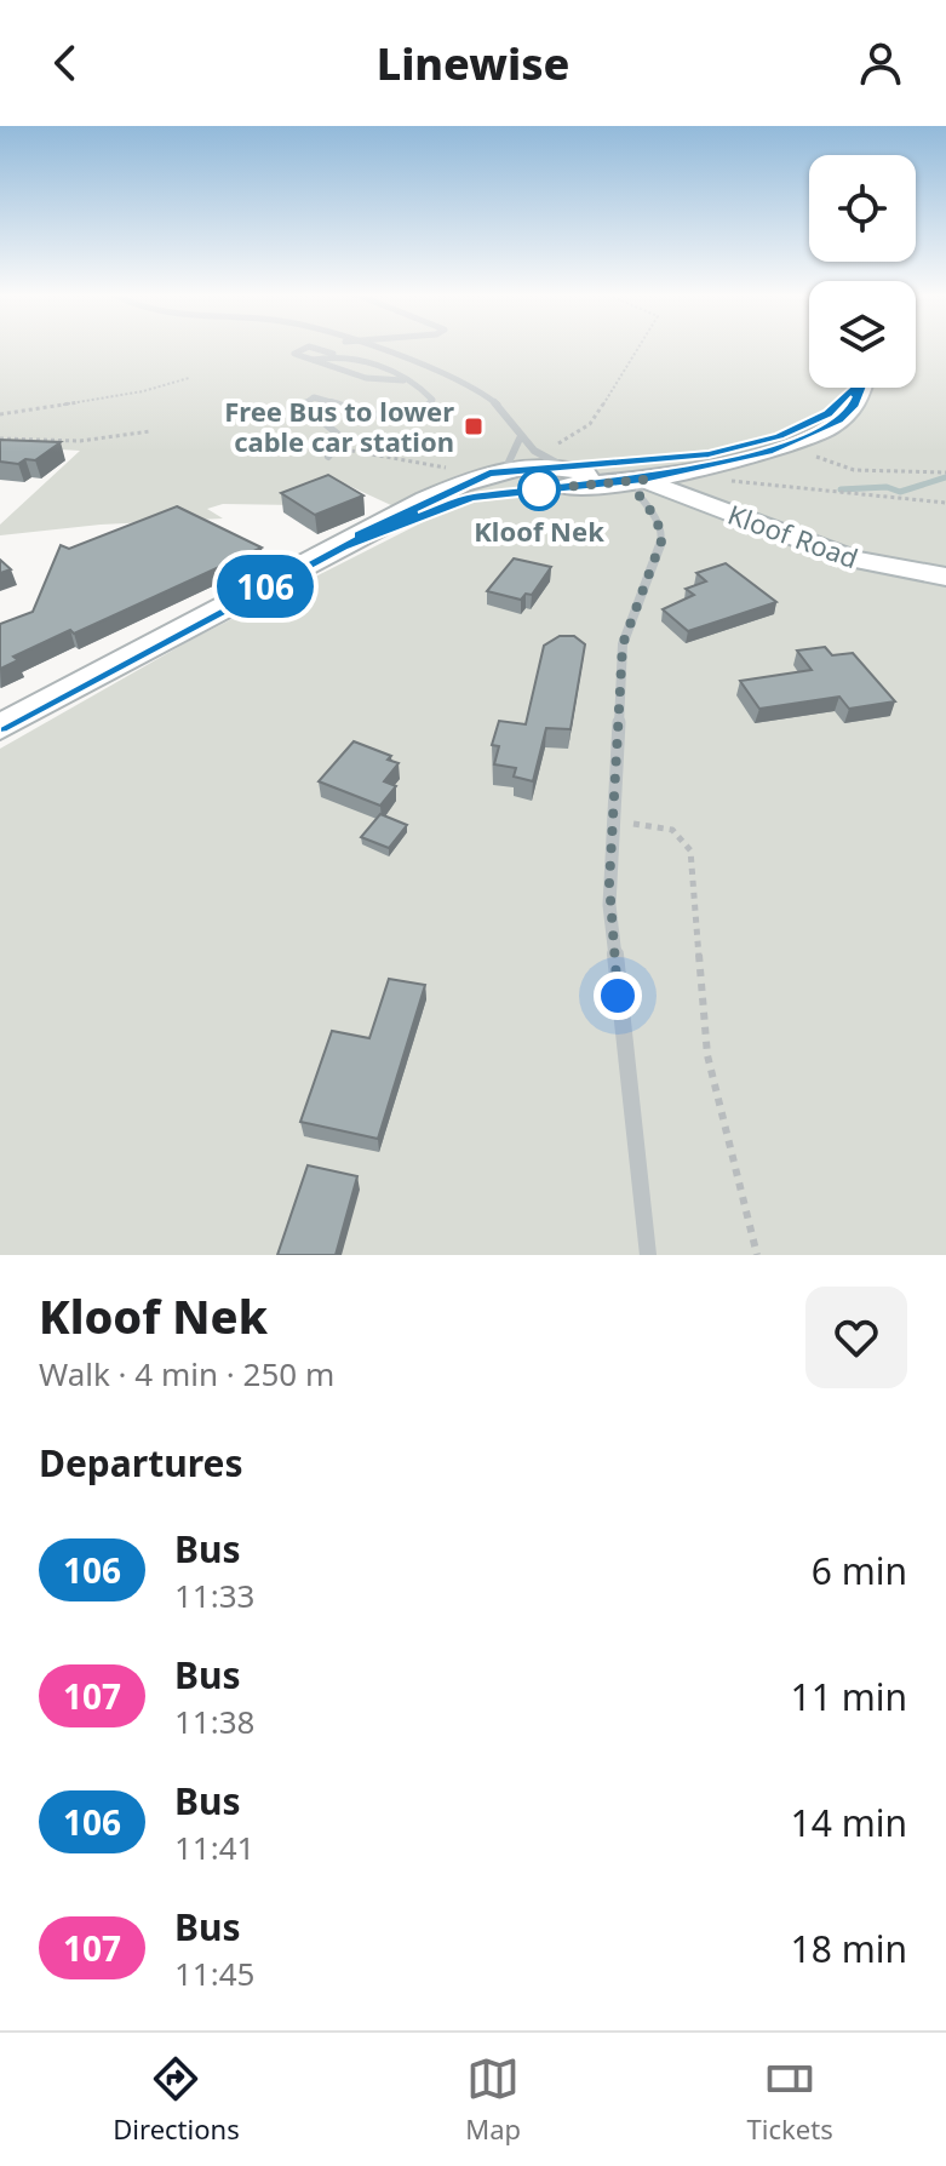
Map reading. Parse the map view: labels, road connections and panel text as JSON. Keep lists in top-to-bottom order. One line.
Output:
{"streets":{"main road":["Kloof Road"]},"places":{"transit":["Free Bus to lower cable car station"],"other":["Kloof Nek"]},"lines":["bus line 106"],"page":{"header":"Linewise","on_map":"106","heading":[["Kloof Nek","Walk · 4 min · 250 m"],"Departures"],"list":[{"mark":"106","name":"Bus","note":"11:33","value":"6 min"},{"mark":"107","name":"Bus","note":"11:38","value":"11 min"},{"mark":"106","name":"Bus","note":"11:41","value":"14 min"},{"mark":"107","name":"Bus","note":"11:45","value":"18 min"}],"tabs":["Directions","Map","Tickets"]}}
